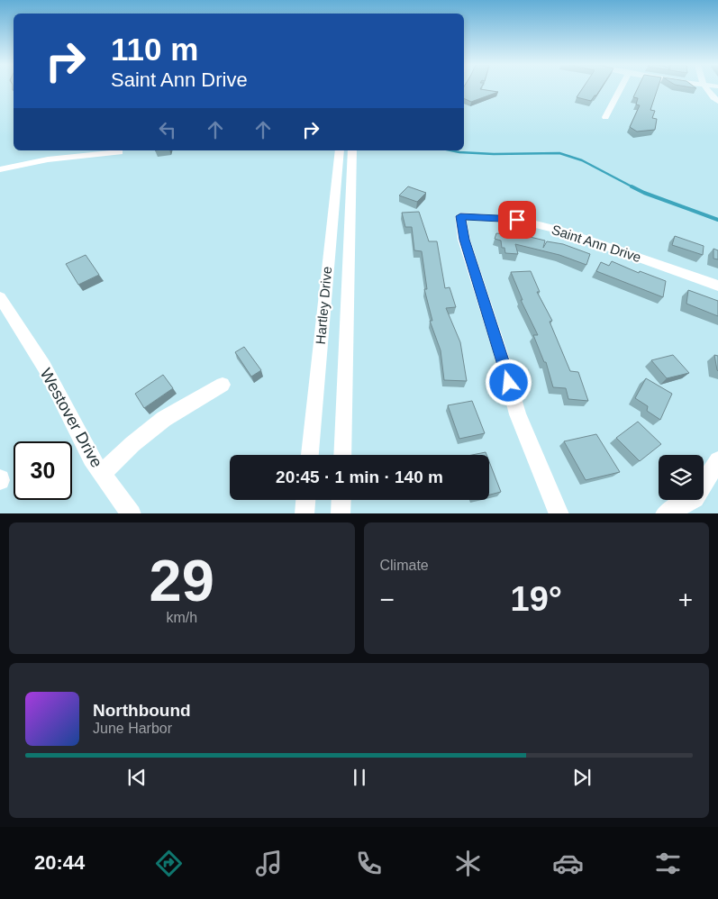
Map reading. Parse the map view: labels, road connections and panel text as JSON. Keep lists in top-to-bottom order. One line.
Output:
{"streets":{"street":["Saint Ann Drive","Hartley Drive","Westover Drive"]},"page":{"turn":["110 m","Saint Ann Drive"],"limit":"30","trip":"20:45 · 1 min · 140 m","tile":[["29","km/h"],"Climate"],"heat":["−","19°","+"],"song":["Northbound","June Harbor"],"tabs":"20:44"}}
